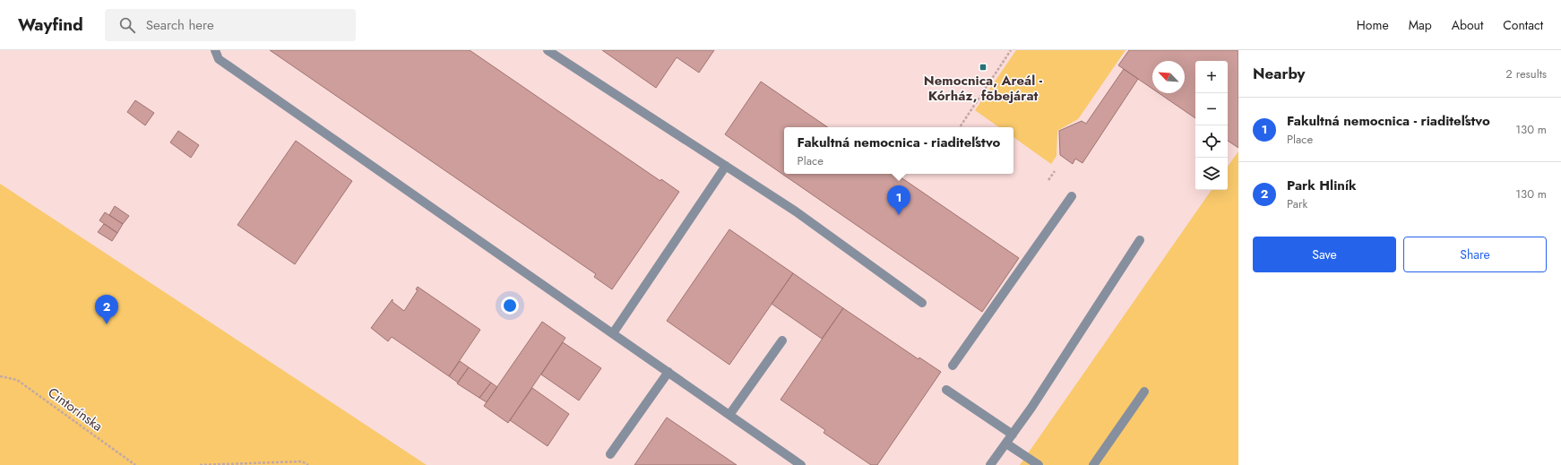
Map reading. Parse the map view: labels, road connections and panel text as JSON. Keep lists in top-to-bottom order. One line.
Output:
{"streets":{"path":["Cintorínska"]},"places":{"transit":["Nemocnica, Areál - Kórház, fõbejárat"]},"north":"top left","page":{"header":"Wayfind","search":"Search here","nav":["Home","Map","About","Contact"],"heading":["Nearby","2 results"],"map_buttons":["+","−"],"list":[{"mark":"1","name":"Fakultná nemocnica - riaditeľstvo","note":"Place","value":"130 m"},{"mark":"2","name":"Park Hliník","note":"Park","value":"130 m"}],"popup":["Fakultná nemocnica - riaditeľstvo","Place"],"pins":["1","2"],"buttons":["Save","Share"]}}
